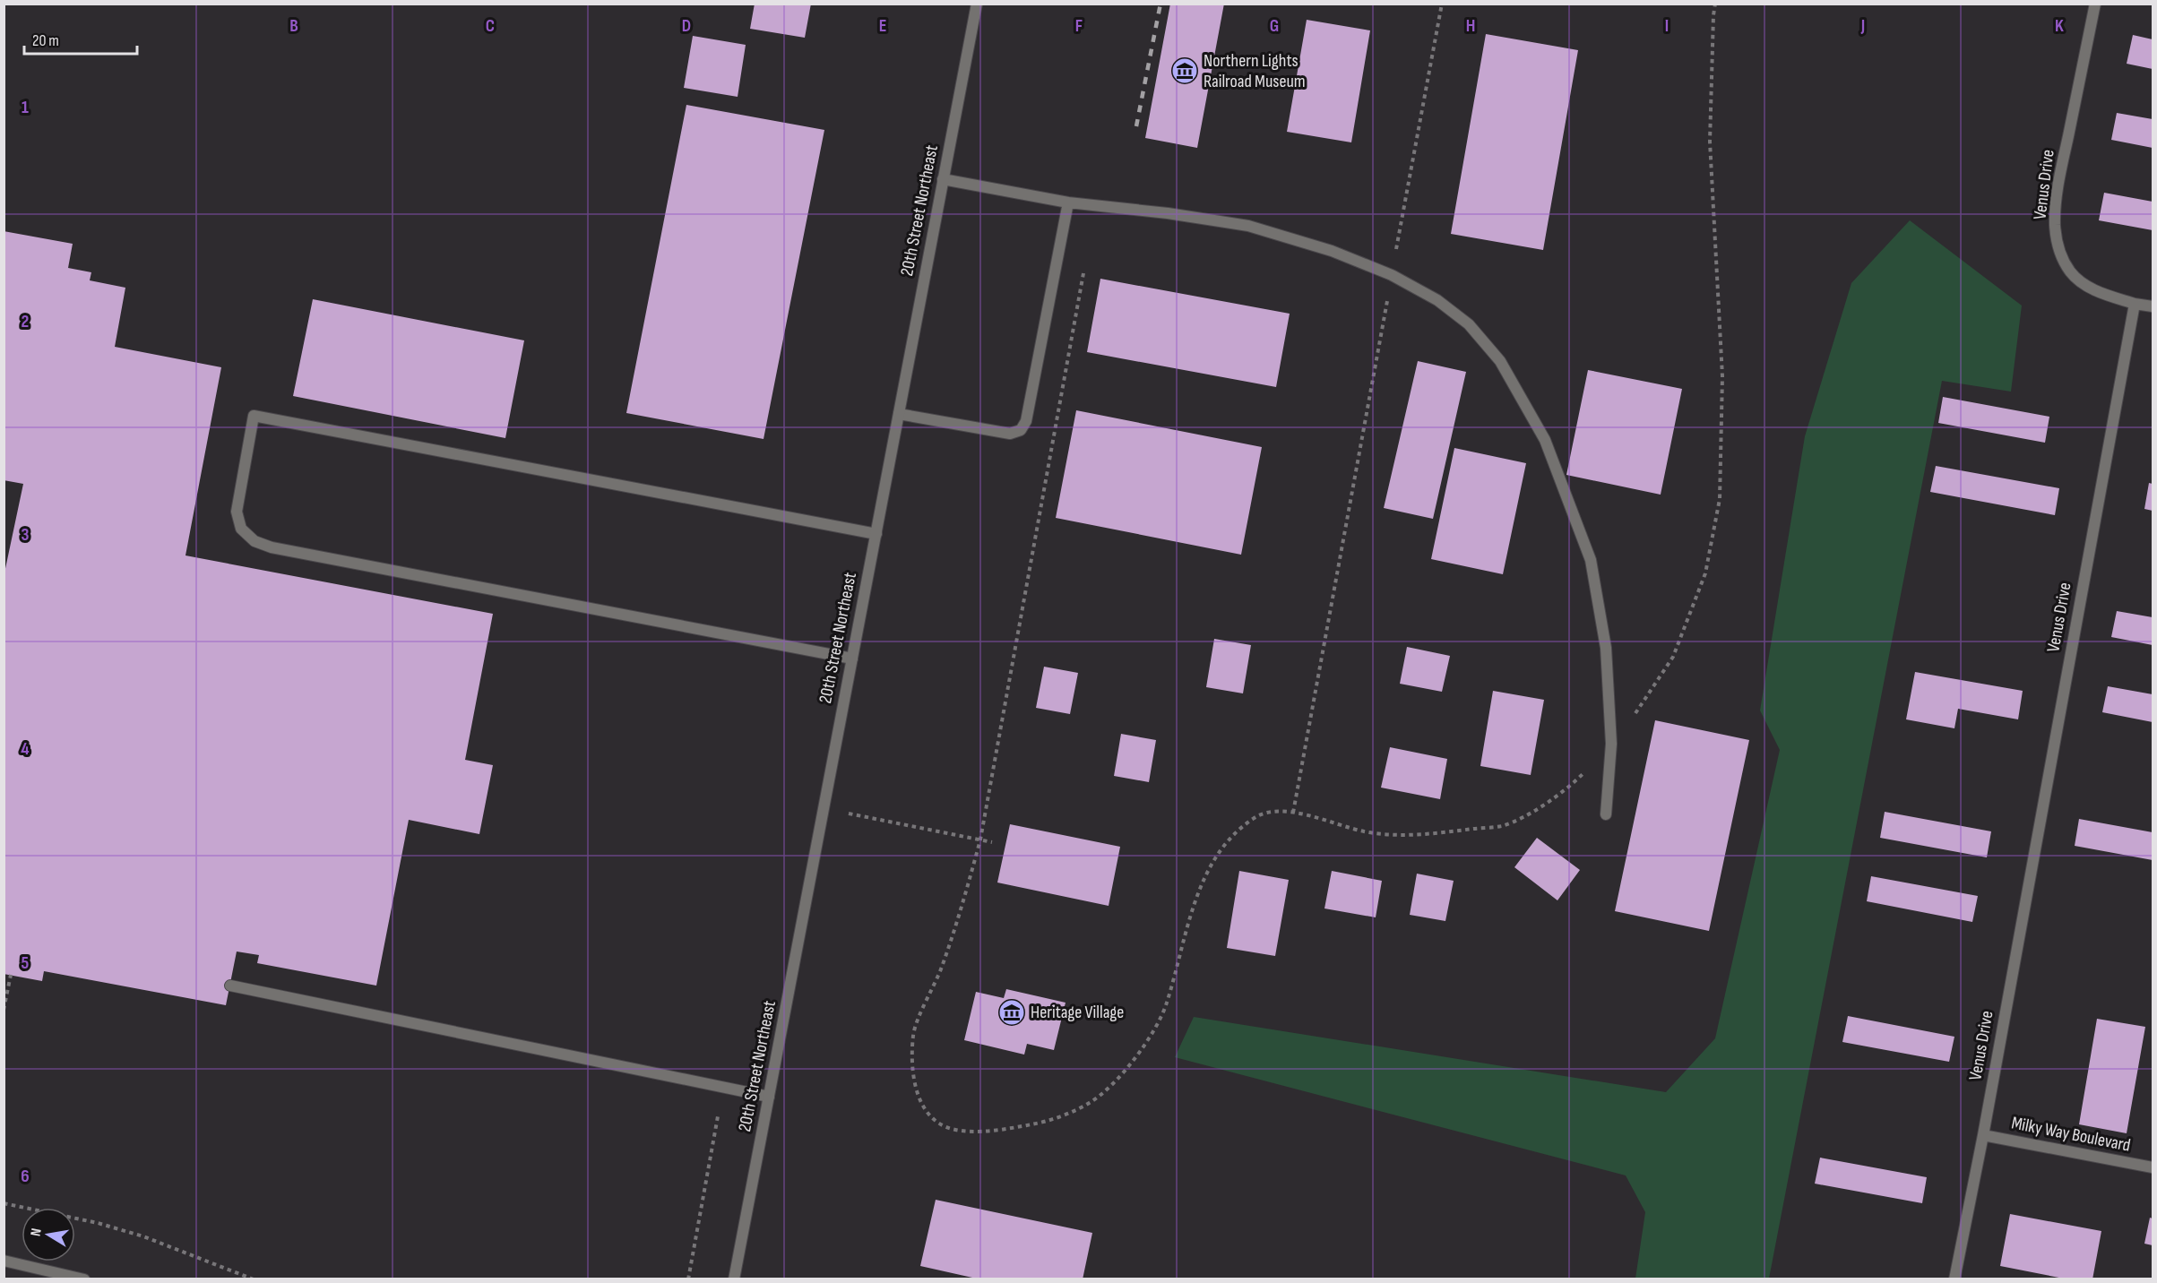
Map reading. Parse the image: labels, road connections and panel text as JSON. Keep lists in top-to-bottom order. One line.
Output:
{"streets":{"street":["Venus Drive","20th Street Northeast","Milky Way Boulevard"]},"crossings":[["Venus Drive","Milky Way Boulevard"]],"places":{"museum":["Northern Lights Railroad Museum","Heritage Village"]},"scale_bar":"20 m","north":"left","grid":{"columns":["B","C","D","E","F","G","H","I","J","K"],"rows":["1","2","3","4","5","6"]}}
